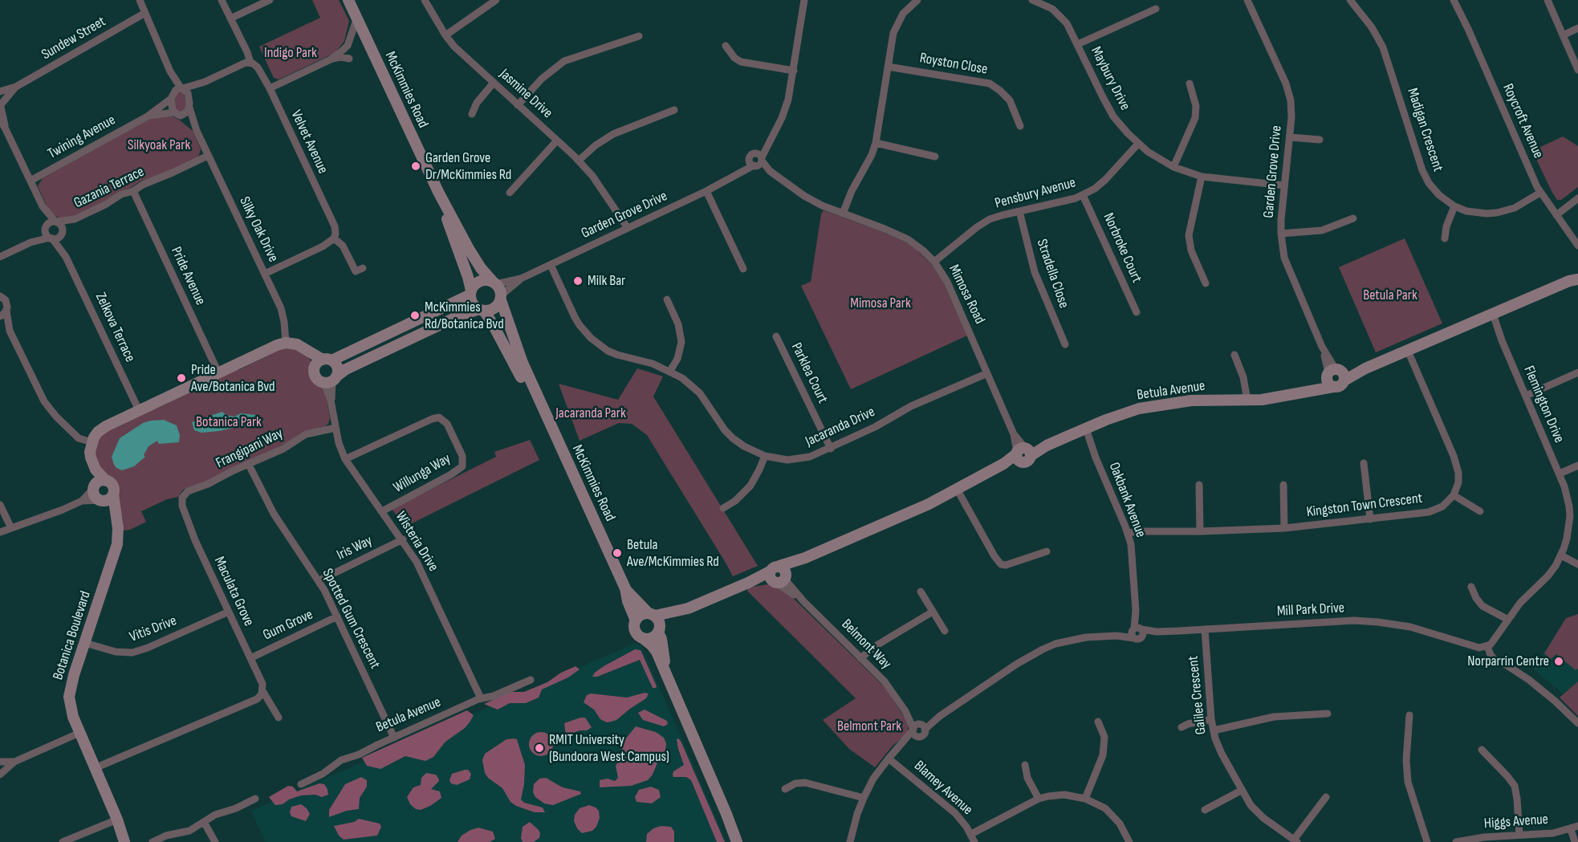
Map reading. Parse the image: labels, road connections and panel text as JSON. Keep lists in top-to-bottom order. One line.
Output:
{"streets":{"street":["Sundew Street","Royston Close","Maybury Drive","McKimmies Road","Jasmine Drive","Roycroft Avenue","Madigan Crescent","Twining Avenue","Velvet Avenue","Garden Grove Drive","Gazania Terrace","Pensbury Avenue","Silky Oak Drive","Norbroke Court","Stradella Close","Pride Avenue","Mimosa Road","Zelkova Terrace","Parklea Court","Betula Avenue","Flemington Drive","Jacaranda Drive","Frangipani Way","Willunga Way","Oakbank Avenue","Kingston Town Crescent","Wisteria Drive","Iris Way","Maculata Grove","Mill Park Drive","Spotted Gum Crescent","Gum Grove","Vitis Drive","Botanica Boulevard","Belmont Way","Galilee Crescent","Blamey Avenue","Higgs Avenue"]},"crossings":[["Maybury Drive","Garden Grove Drive"],["Maybury Drive","Pensbury Avenue"],["McKimmies Road","Garden Grove Drive"],["McKimmies Road","Betula Avenue"],["Jasmine Drive","Garden Grove Drive"],["Roycroft Avenue","Madigan Crescent"],["Twining Avenue","Silky Oak Drive"],["Garden Grove Drive","Mimosa Road"],["Garden Grove Drive","Betula Avenue"],["Garden Grove Drive","Jacaranda Drive"],["Gazania Terrace","Silky Oak Drive"],["Gazania Terrace","Pride Avenue"],["Gazania Terrace","Zelkova Terrace"],["Pensbury Avenue","Norbroke Court"],["Pensbury Avenue","Stradella Close"],["Pensbury Avenue","Mimosa Road"],["Mimosa Road","Betula Avenue"],["Mimosa Road","Jacaranda Drive"],["Parklea Court","Jacaranda Drive"],["Betula Avenue","Flemington Drive"],["Betula Avenue","Oakbank Avenue"],["Betula Avenue","Wisteria Drive"],["Betula Avenue","Spotted Gum Crescent"],["Betula Avenue","Belmont Way"],["Flemington Drive","Mill Park Drive"],["Frangipani Way","Wisteria Drive"],["Frangipani Way","Maculata Grove"],["Frangipani Way","Spotted Gum Crescent"],["Willunga Way","Wisteria Drive"],["Oakbank Avenue","Kingston Town Crescent"],["Oakbank Avenue","Mill Park Drive"],["Wisteria Drive","Iris Way"],["Iris Way","Spotted Gum Crescent"],["Maculata Grove","Gum Grove"],["Maculata Grove","Vitis Drive"],["Mill Park Drive","Belmont Way"],["Mill Park Drive","Galilee Crescent"],["Mill Park Drive","Blamey Avenue"],["Spotted Gum Crescent","Gum Grove"],["Vitis Drive","Botanica Boulevard"]],"parks":["Indigo Park","Silkyoak Park","Betula Park","Mimosa Park","Jacaranda Park","Botanica Park","Belmont Park"],"places":["Garden Grove Dr/McKimmies Rd","Milk Bar","McKimmies Rd/Botanica Bvd","Pride Ave/Botanica Bvd","Betula Ave/McKimmies Rd","Norparrin Centre","RMIT University (Bundoora West Campus)"]}
